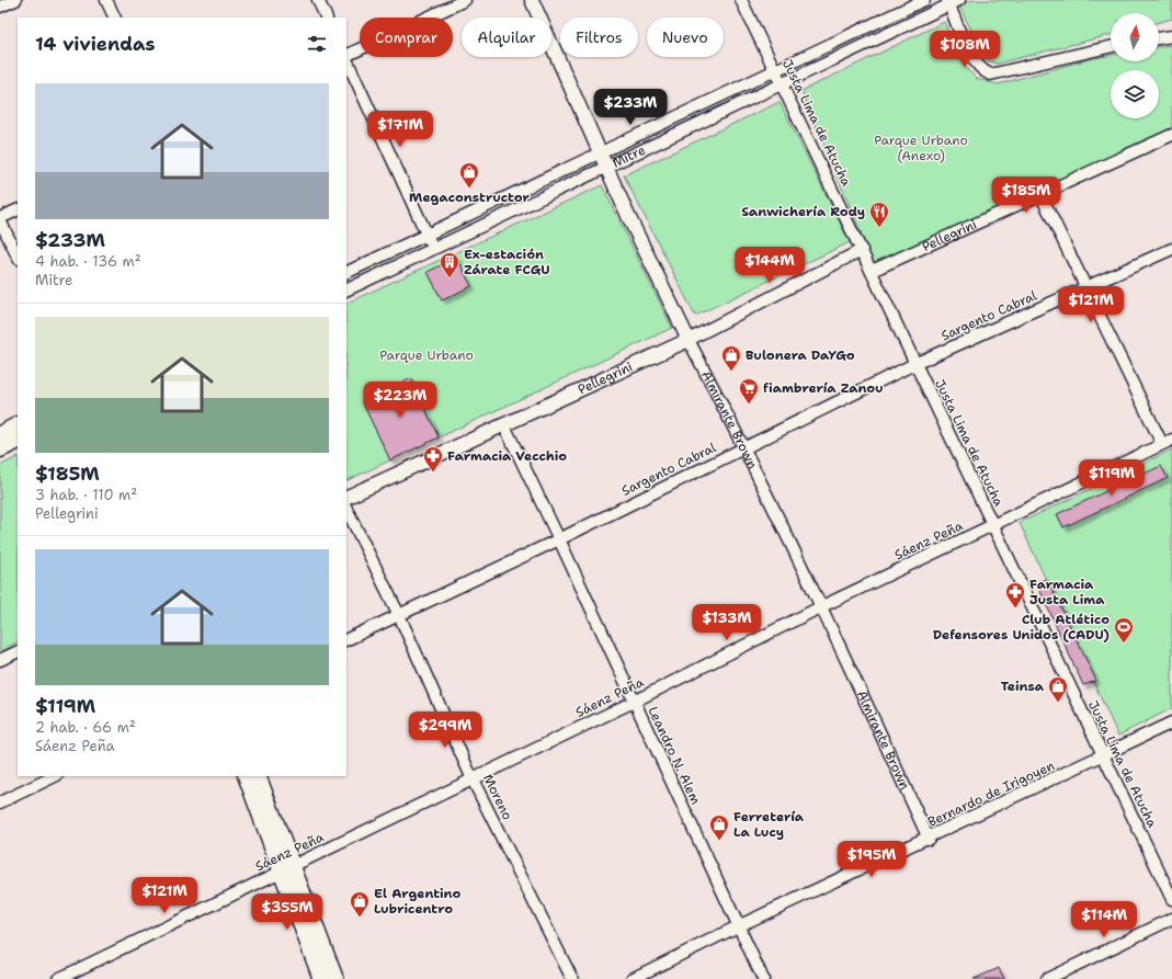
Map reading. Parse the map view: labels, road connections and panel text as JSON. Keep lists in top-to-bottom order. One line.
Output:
{"streets":{"street":["Justa Lima de Atucha","Mitre","Pellegrini","Sargento Cabral","Almirante Brown","Sáenz Peña","Leandro N. Alem","Bernardo de Irigoyen","Moreno"]},"crossings":[["Justa Lima de Atucha","Mitre"],["Justa Lima de Atucha","Pellegrini"],["Justa Lima de Atucha","Sargento Cabral"],["Justa Lima de Atucha","Sáenz Peña"],["Justa Lima de Atucha","Bernardo de Irigoyen"],["Mitre","Almirante Brown"],["Pellegrini","Almirante Brown"],["Pellegrini","Leandro N. Alem"],["Sargento Cabral","Almirante Brown"],["Sargento Cabral","Leandro N. Alem"],["Sargento Cabral","Moreno"],["Almirante Brown","Sáenz Peña"],["Almirante Brown","Bernardo de Irigoyen"],["Sáenz Peña","Leandro N. Alem"],["Sáenz Peña","Moreno"],["Leandro N. Alem","Bernardo de Irigoyen"]],"parks":["Parque Urbano (Anexo)","Parque Urbano"],"places":{"shop":["Megaconstructor","Bulonera DaYGo","Teinsa","Ferretería La Lucy","El Argentino Lubricentro"],"restaurant":["Sanwichería Rody"],"building":["Ex-estación Zárate FCGU"],"supermarket":["fiambrería Zanou"],"pharmacy":["Farmacia Vecchio","Farmacia Justa Lima"],"sports":["Club Atlético Defensores Unidos (CADU)"]},"north":"top","page":{"chip":["Comprar","Alquilar","Filtros","Nuevo"],"heading":"14 viviendas","price":["$108M","$233M","$171M","$185M","$144M","$121M","$223M","$119M","$133M","$299M","$195M","$121M","$355M","$114M"],"list":[{"name":"$233M","note":"4 hab. · 136 m² · Mitre"},{"name":"$185M","note":"3 hab. · 110 m² · Pellegrini"},{"name":"$119M","note":"2 hab. · 66 m² · Sáenz Peña"}]}}
